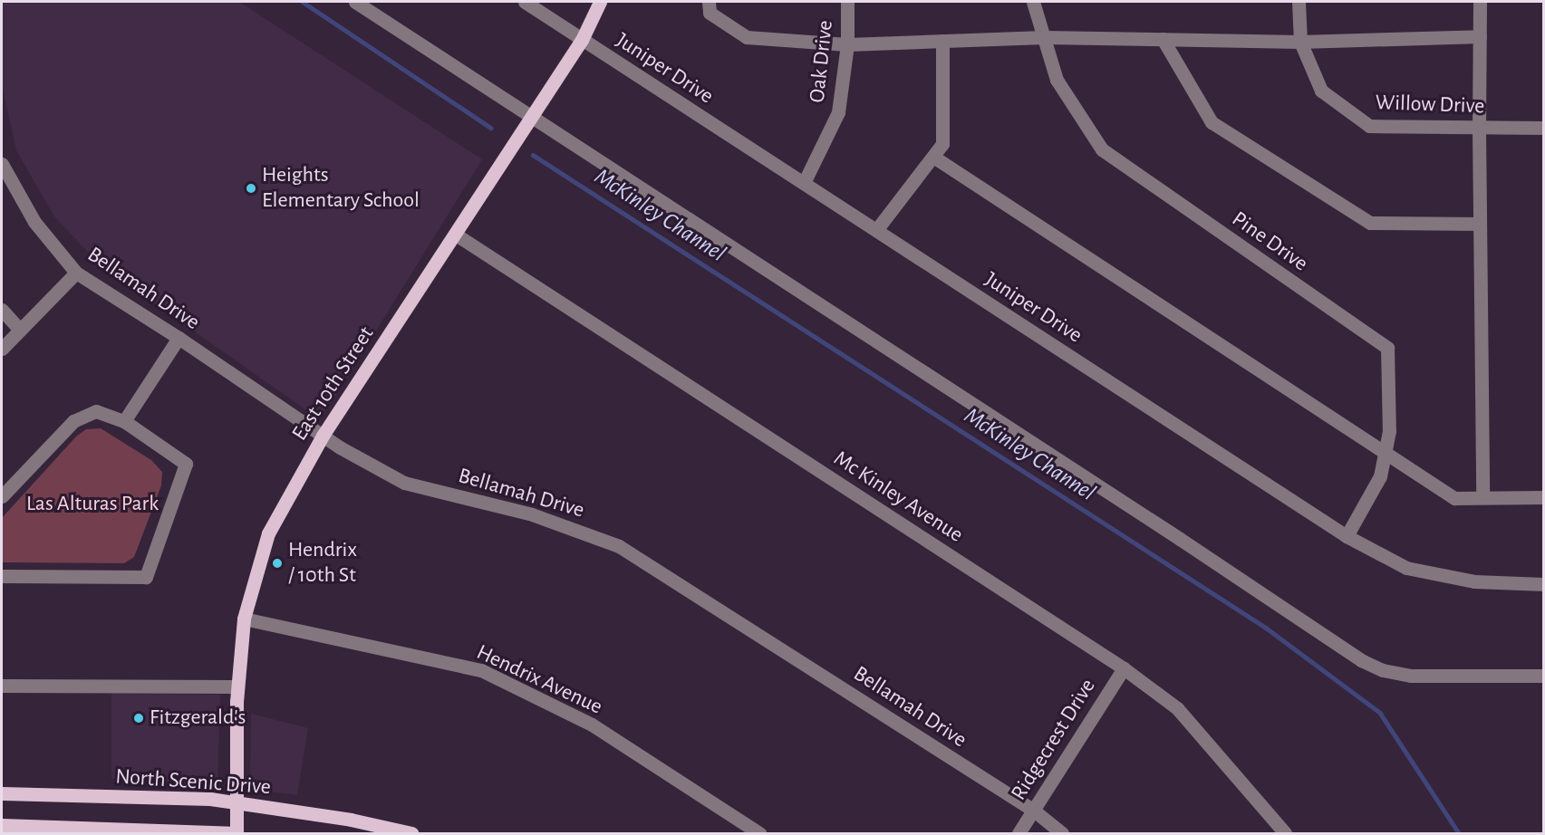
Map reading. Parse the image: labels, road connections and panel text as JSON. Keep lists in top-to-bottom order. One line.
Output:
{"streets":{"main road":["East 10th Street","North Scenic Drive"],"street":["Oak Drive","Juniper Drive","Willow Drive","Pine Drive","Bellamah Drive","Mc Kinley Avenue","Hendrix Avenue","Ridgecrest Drive"]},"crossings":[["Oak Drive","Juniper Drive"],["Juniper Drive","Pine Drive"],["Juniper Drive","East 10th Street"],["Bellamah Drive","East 10th Street"],["Bellamah Drive","Ridgecrest Drive"],["East 10th Street","Mc Kinley Avenue"],["East 10th Street","Hendrix Avenue"],["East 10th Street","North Scenic Drive"],["Mc Kinley Avenue","Ridgecrest Drive"]],"water":["McKinley Channel"],"parks":["Las Alturas Park"],"places":["Heights Elementary School","Hendrix / 10th St","Fitzgerald's"]}
